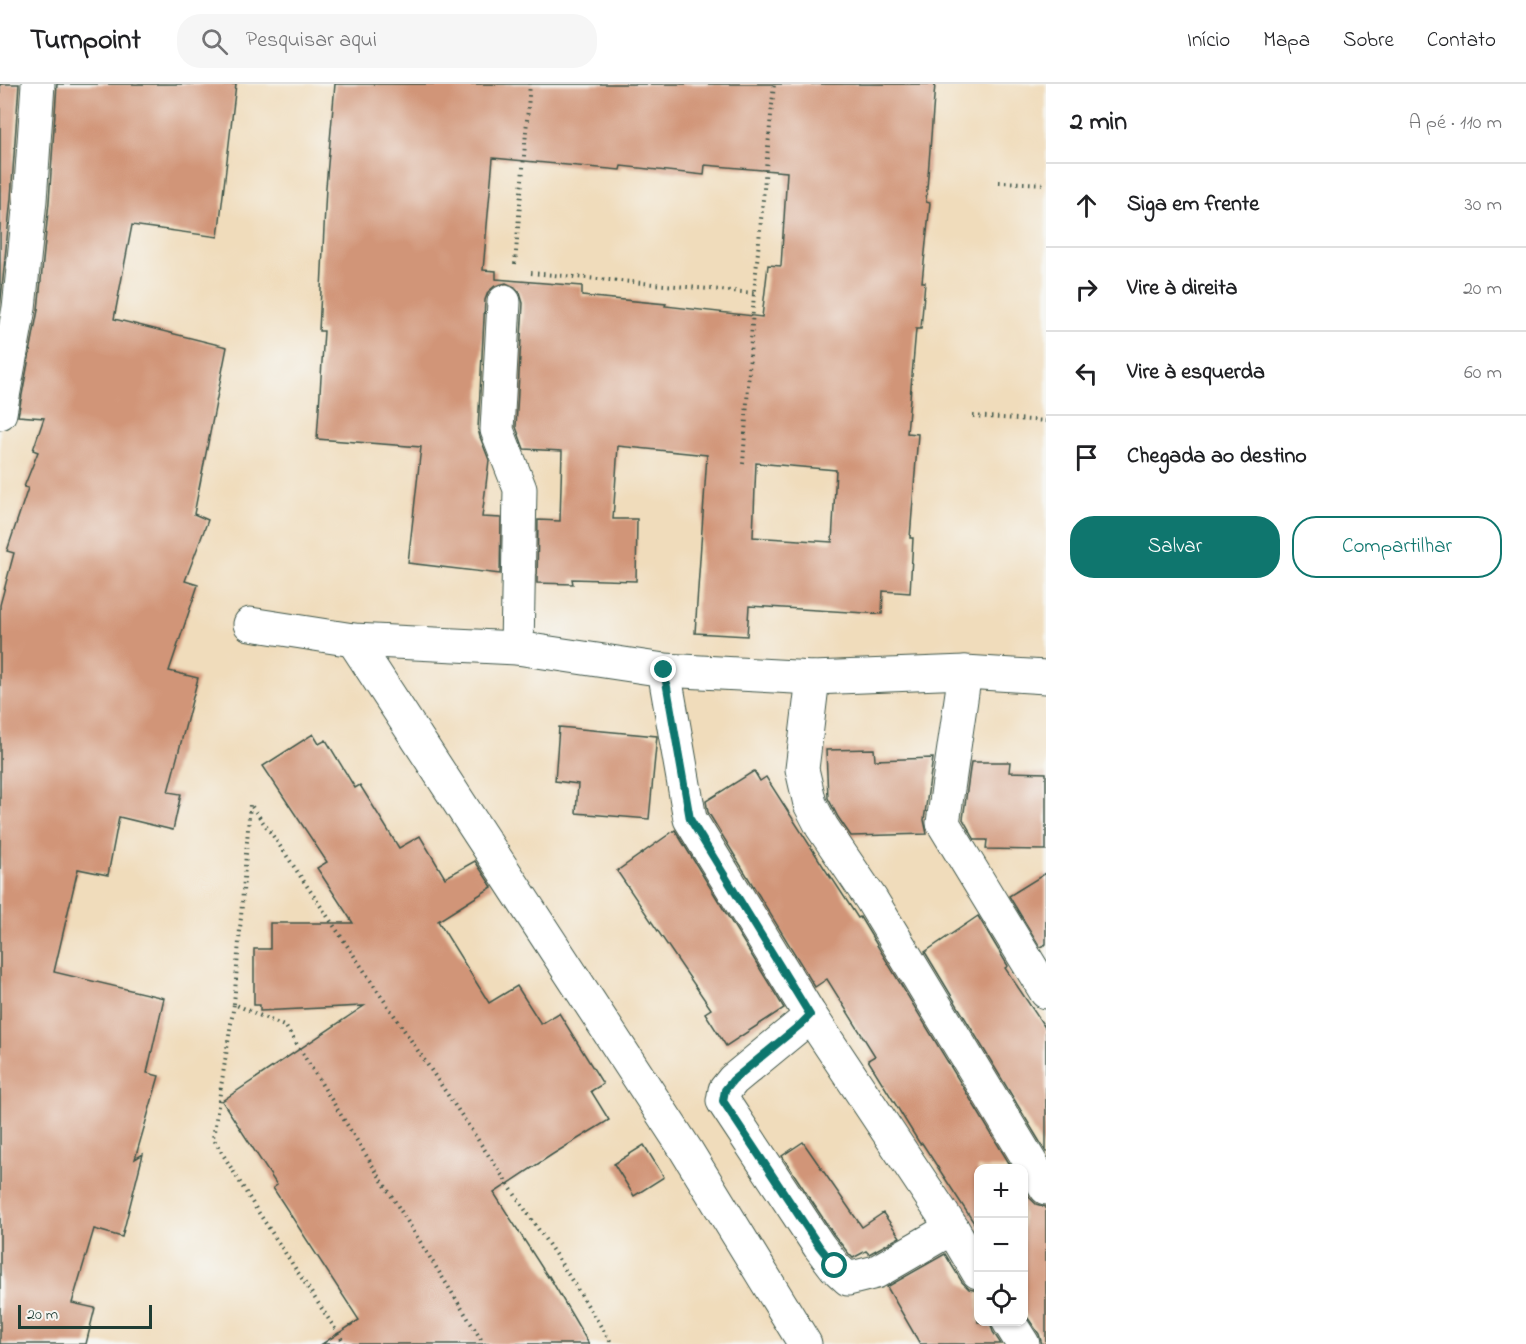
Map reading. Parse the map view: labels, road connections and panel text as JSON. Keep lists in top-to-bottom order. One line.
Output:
{"scale_bar":"20 m","page":{"header":"Turnpoint","search":"Pesquisar aqui","nav":["Início","Mapa","Sobre","Contato"],"heading":["2 min","A pé · 110 m"],"list":[["Siga em frente","30 m"],["Vire à direita","20 m"],["Vire à esquerda","60 m"],"Chegada ao destino"],"buttons":["Salvar","Compartilhar"],"map_buttons":["+","−"],"scale":"20 m"}}
